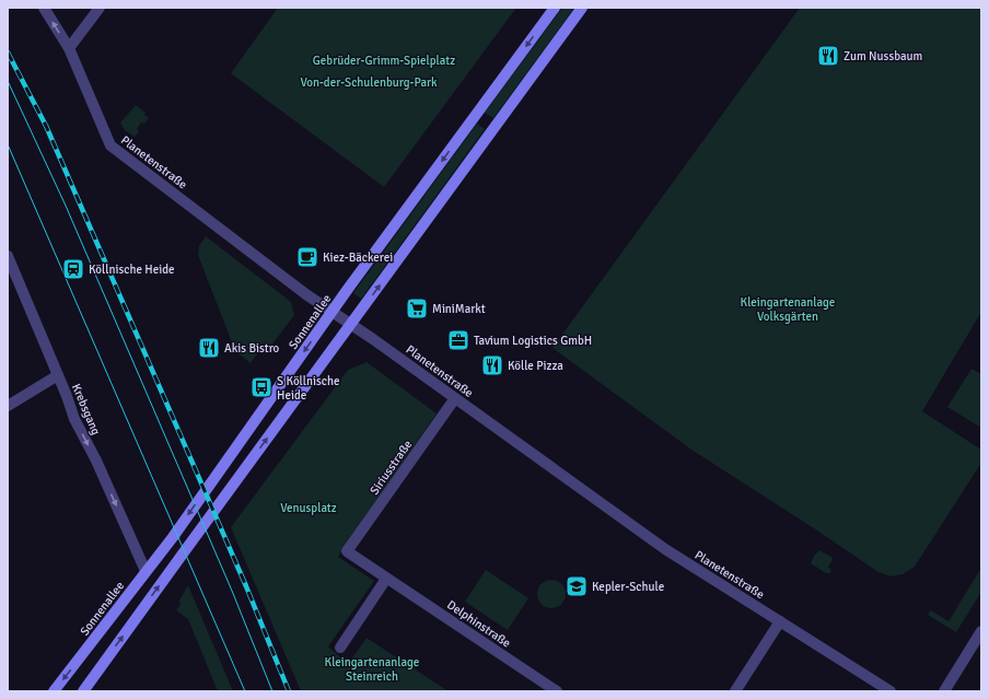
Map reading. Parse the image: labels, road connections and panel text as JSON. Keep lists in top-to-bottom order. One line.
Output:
{"streets":{"main road":["Sonnenallee"],"street":["Planetenstraße","Krebsgang","Siriusstraße","Delphinstraße"]},"crossings":[["Planetenstraße","Sonnenallee"],["Planetenstraße","Siriusstraße"],["Sonnenallee","Krebsgang"],["Siriusstraße","Delphinstraße"]],"one_way":["Krebsgang"],"parks":["Gebrüder-Grimm-Spielplatz","Von-der-Schulenburg-Park","Kleingartenanlage Volksgärten","Venusplatz","Kleingartenanlage Steinreich"],"places":{"restaurant":["Zum Nussbaum","Akis Bistro","Kölle Pizza"],"cafe":["Kiez-Bäckerei"],"station":["Köllnische Heide"],"supermarket":["MiniMarkt"],"office":["Tavium Logistics GmbH"],"bus stop":["S Köllnische Heide"],"school or university":["Kepler-Schule"]}}
